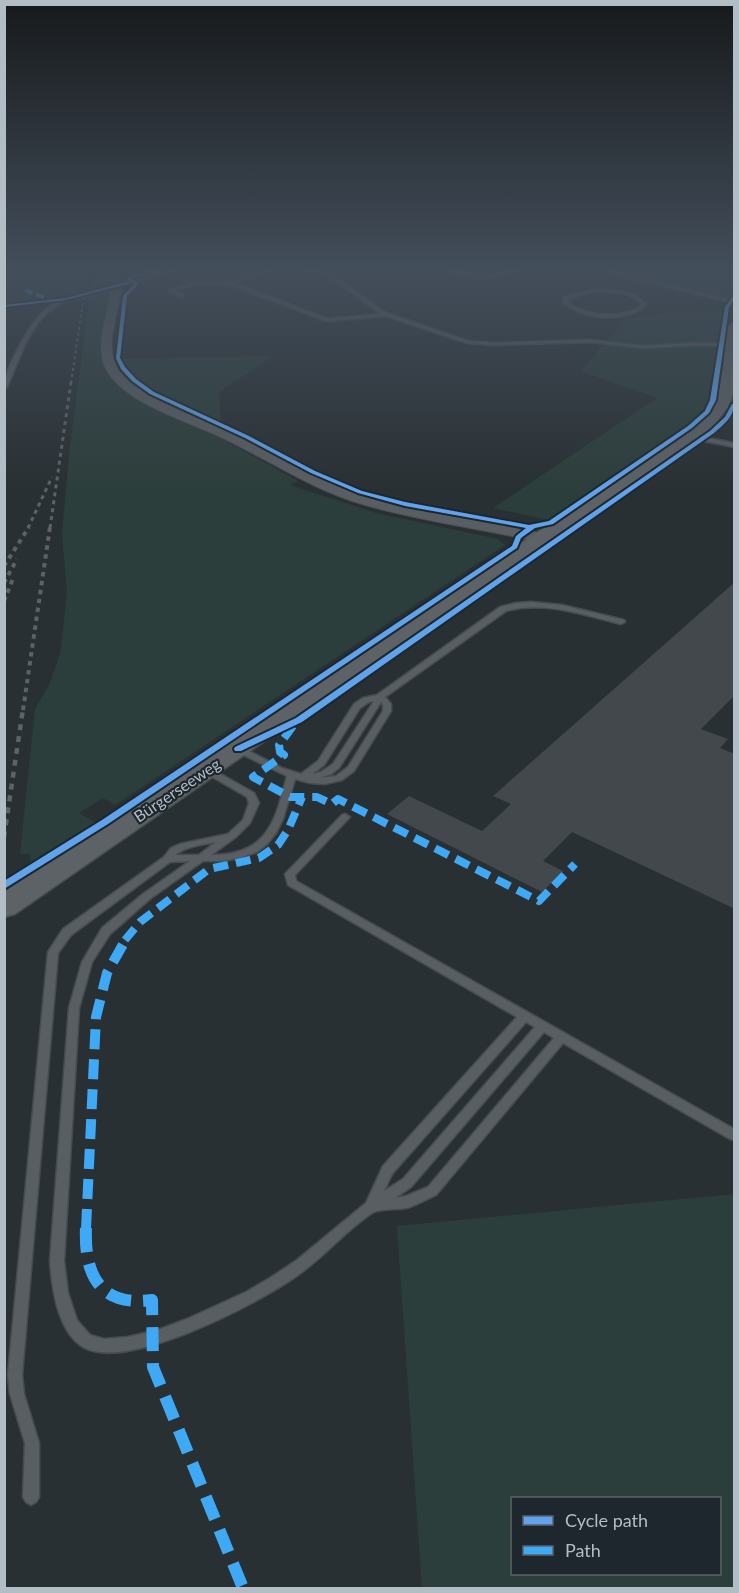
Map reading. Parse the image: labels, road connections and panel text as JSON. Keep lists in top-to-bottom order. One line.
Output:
{"streets":{"street":["Bürgerseeweg"]},"legend":["Cycle path","Path"]}
